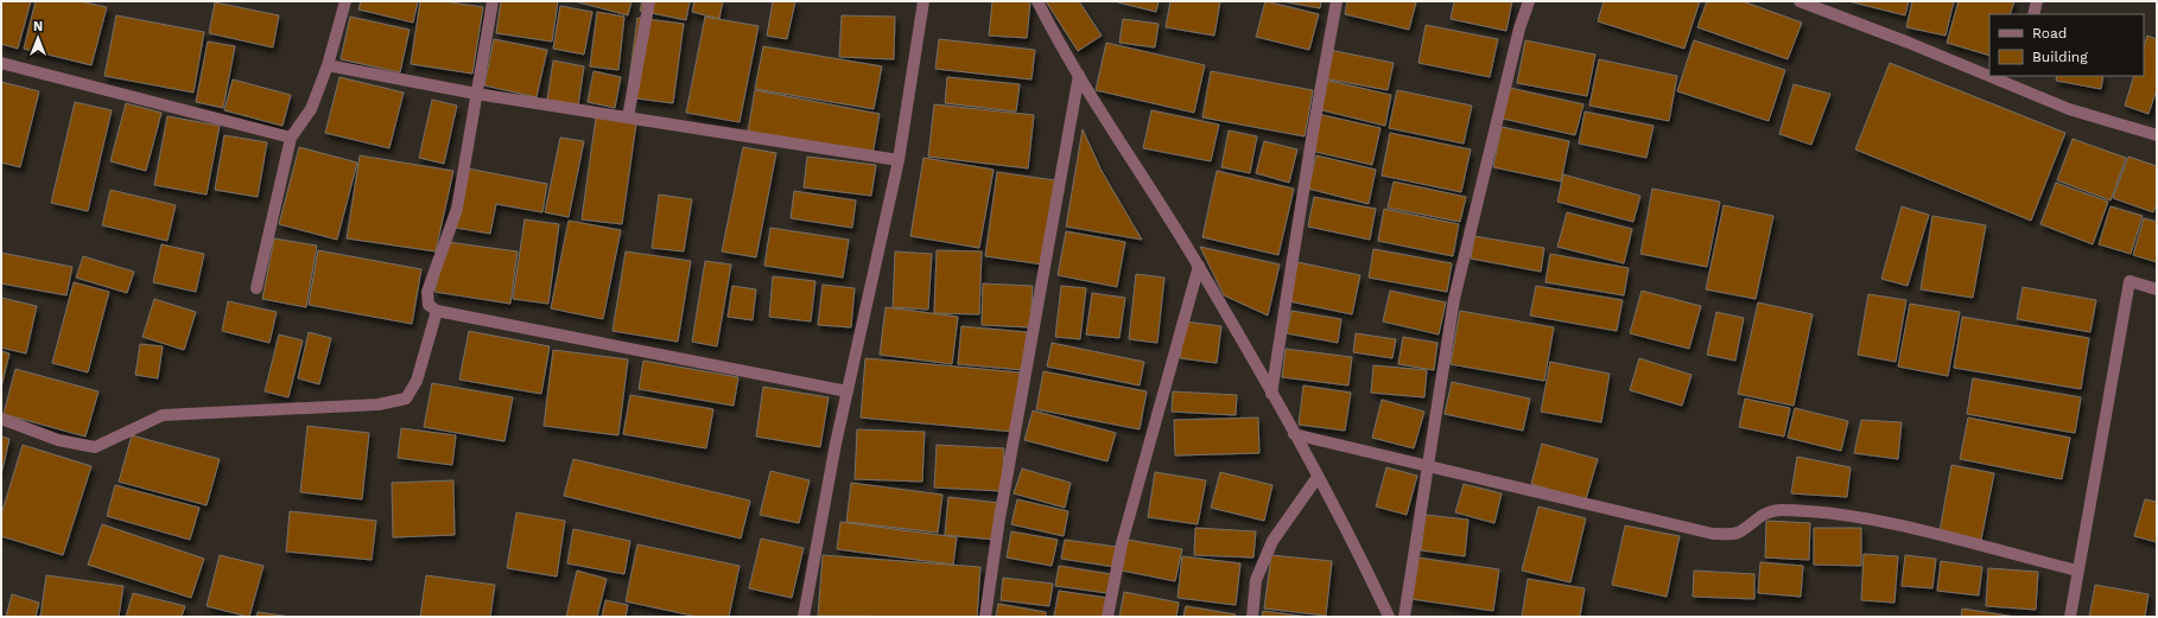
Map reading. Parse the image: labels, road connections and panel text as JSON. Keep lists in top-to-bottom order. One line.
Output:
{"legend":["Road","Building"],"north":"top"}
